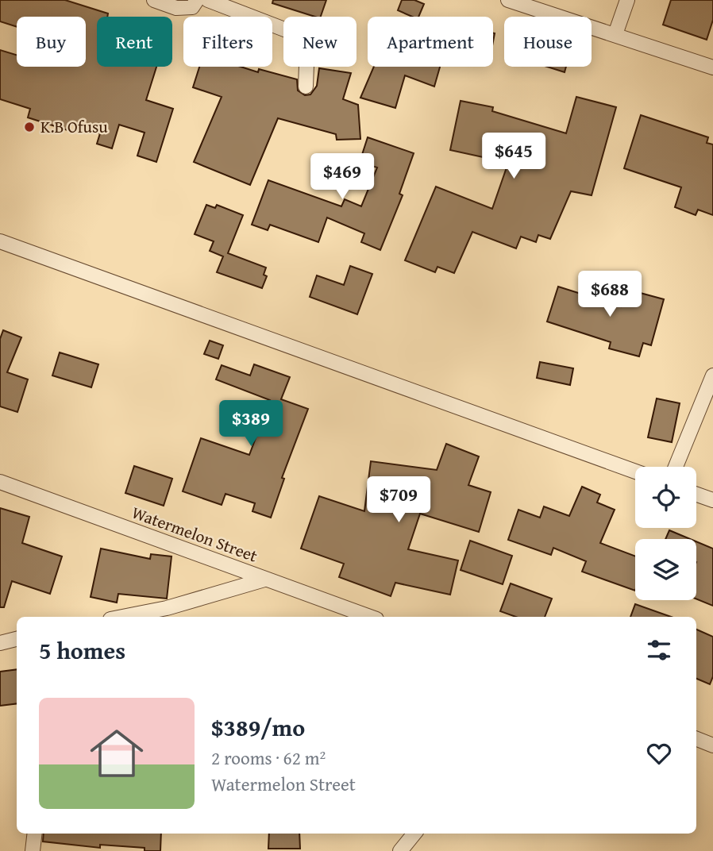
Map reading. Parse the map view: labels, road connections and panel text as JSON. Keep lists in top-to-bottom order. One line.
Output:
{"streets":{"street":["Watermelon Street"]},"places":["K.B Ofusu"],"page":{"chip":["Buy","Rent","Filters","New","Apartment","House"],"price":["$645","$469","$688","$389","$709"],"heading":"5 homes","list":[{"name":"$389/mo","note":"2 rooms · 62 m² · Watermelon Street"}]}}
